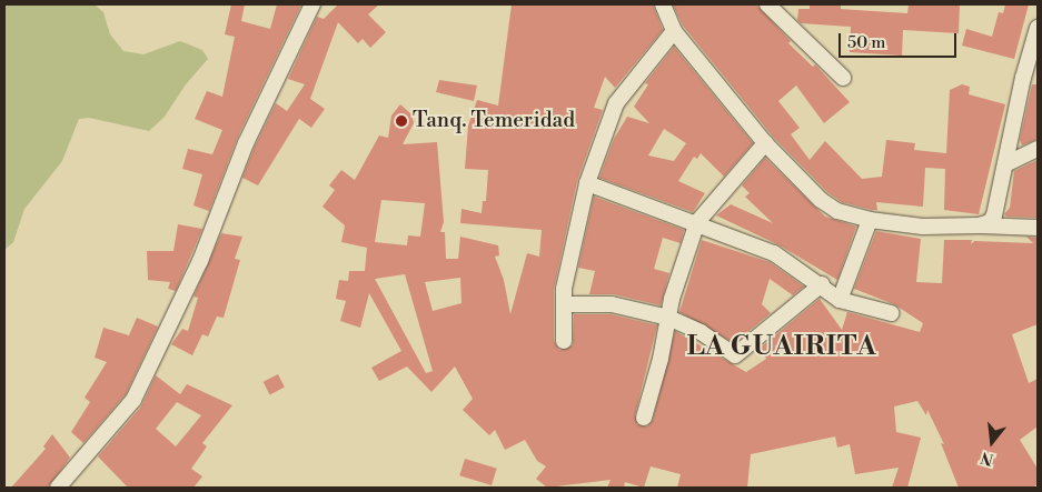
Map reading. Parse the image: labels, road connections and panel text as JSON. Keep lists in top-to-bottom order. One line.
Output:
{"districts":["LA GUAIRITA"],"places":["Tanq. Temeridad"],"scale_bar":"50 m","north":"bottom"}
